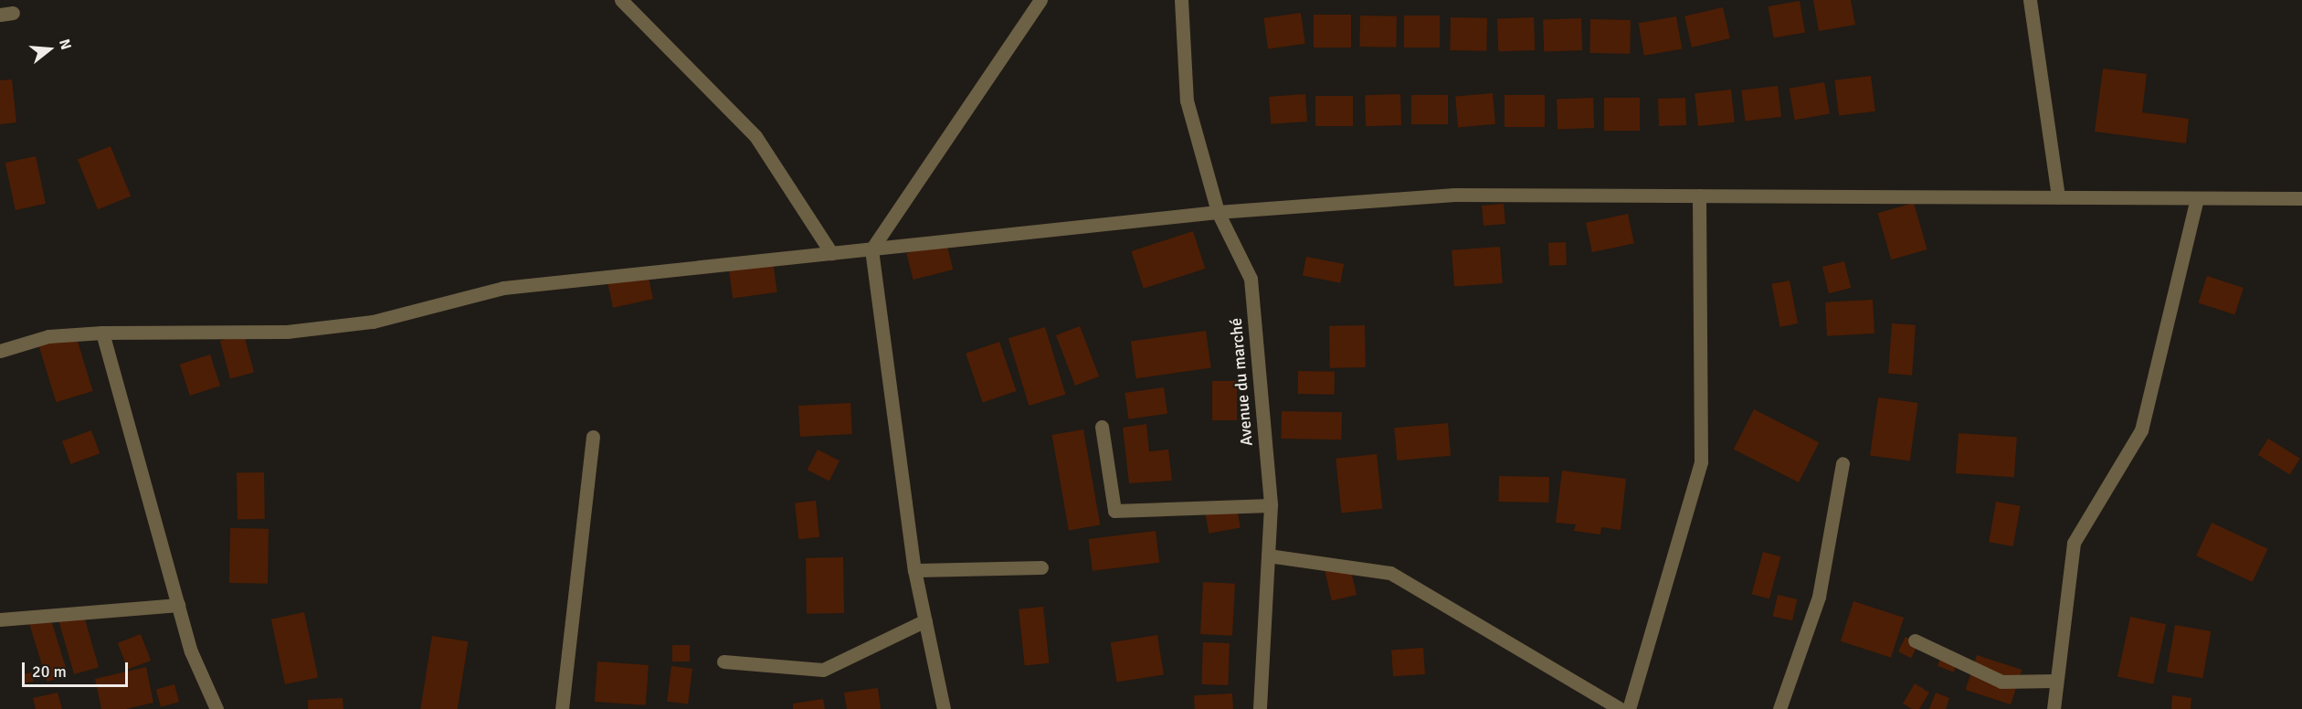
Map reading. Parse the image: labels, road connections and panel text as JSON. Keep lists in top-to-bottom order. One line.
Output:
{"streets":{"street":["Avenue du marché"]},"scale_bar":"20 m","north":"right"}
